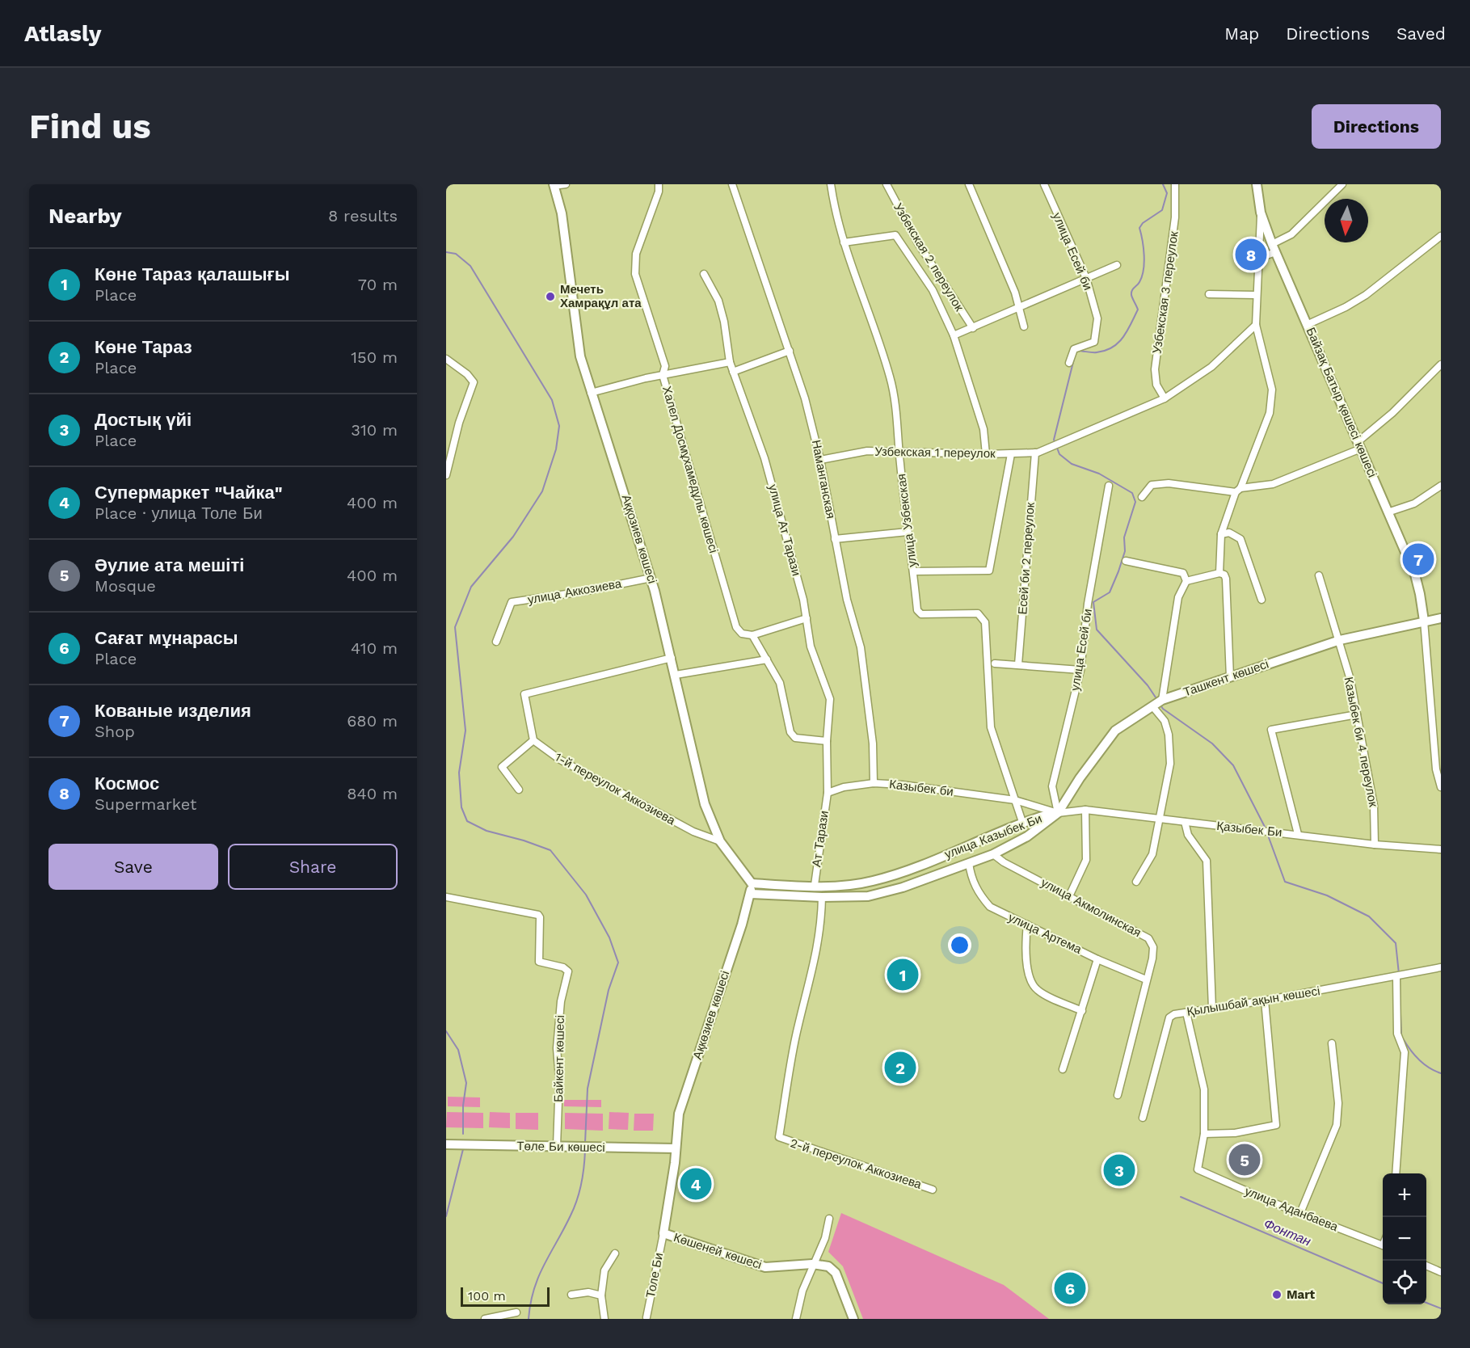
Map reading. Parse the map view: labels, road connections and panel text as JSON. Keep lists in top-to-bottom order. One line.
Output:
{"streets":{"main road":["Байзақ Батыр қөшесі көшесі","Аққозиев көшесі","Ташкент көшесі","улица Казыбек Би","Ақкөзиев көшесі","Төле Би көшесі","Көшеней көшесі"],"street":["улица Есей би","Узбекская 2 переулок","Узбекская 3 переулок","Узбекская 1 переулок","Халел Досмұхамедұлы көшесі","Наманганская","улица Узбекская","улица Ат Тарази","Есей би 2 переулок","улица Аккозиева","Казыбек би 4 переулок","Казыбек би","1-й переулок Аккозиева","Қазыбек Би","Ат Тарази","улица Акмолинская","улица Артема","Қылышбай ақын көшесі","Байкент көшесі","2-й переулок Аккозиева","улица Аданбаева","Толе Би"]},"crossings":[["улица Есей би","Ташкент көшесі"],["улица Есей би","Казыбек би"],["улица Есей би","Қазыбек Би"],["улица Есей би","улица Казыбек Би"],["Узбекская 2 переулок","Узбекская 1 переулок"],["Узбекская 2 переулок","улица Узбекская"],["Узбекская 3 переулок","Узбекская 1 переулок"],["Байзақ Батыр қөшесі көшесі","Ташкент көшесі"],["Узбекская 1 переулок","Наманганская"],["Узбекская 1 переулок","улица Узбекская"],["Узбекская 1 переулок","Есей би 2 переулок"],["Наманганская","Казыбек би"],["улица Узбекская","Казыбек би"],["улица Ат Тарази","Казыбек би"],["улица Ат Тарази","Ат Тарази"],["Аққозиев көшесі","улица Аккозиева"],["Аққозиев көшесі","1-й переулок Аккозиева"],["Аққозиев көшесі","улица Казыбек Би"],["Аққозиев көшесі","Ақкөзиев көшесі"],["Ташкент көшесі","Казыбек би 4 переулок"],["Ташкент көшесі","Казыбек би"],["Ташкент көшесі","Қазыбек Би"],["Ташкент көшесі","улица Казыбек Би"],["Казыбек би 4 переулок","Қазыбек Би"],["Казыбек би","Қазыбек Би"],["Казыбек би","улица Казыбек Би"],["Казыбек би","Ат Тарази"],["Қазыбек Би","улица Казыбек Би"],["улица Казыбек Би","Ат Тарази"],["улица Казыбек Би","улица Акмолинская"],["улица Казыбек Би","улица Артема"],["улица Казыбек Би","Ақкөзиев көшесі"],["улица Казыбек Би","2-й переулок Аккозиева"],["улица Акмолинская","улица Артема"],["Ақкөзиев көшесі","Төле Би көшесі"],["Ақкөзиев көшесі","Көшеней көшесі"],["Ақкөзиев көшесі","Толе Би"],["Байкент көшесі","Төле Би көшесі"],["Көшеней көшесі","Толе Би"]],"water":["Фонтан"],"places":["Мечеть Хамрақұл ата","Mart"],"scale_bar":"100 m","north":"bottom","page":{"header":"Atlasly","nav":["Map","Directions","Saved"],"buttons":["Directions",["Save","Share"]],"title":"Find us","heading":["Nearby","8 results"],"pins":["8","7","1","2","5","3","4","6"],"list":[{"mark":"1","name":"Көне Тараз қалашығы","note":"Place","value":"70 m"},{"mark":"2","name":"Көне Тараз","note":"Place","value":"150 m"},{"mark":"3","name":"Достық үйі","note":"Place","value":"310 m"},{"mark":"4","name":"Супермаркет \"Чайка\"","note":"Place · улица Толе Би","value":"400 m"},{"mark":"5","name":"Әулие ата мешіті","note":"Mosque","value":"400 m"},{"mark":"6","name":"Сағат мұнарасы","note":"Place","value":"410 m"},{"mark":"7","name":"Кованые изделия","note":"Shop","value":"680 m"},{"mark":"8","name":"Космос","note":"Supermarket","value":"840 m"}],"map_buttons":["+","−"],"scale":"100 m"}}
